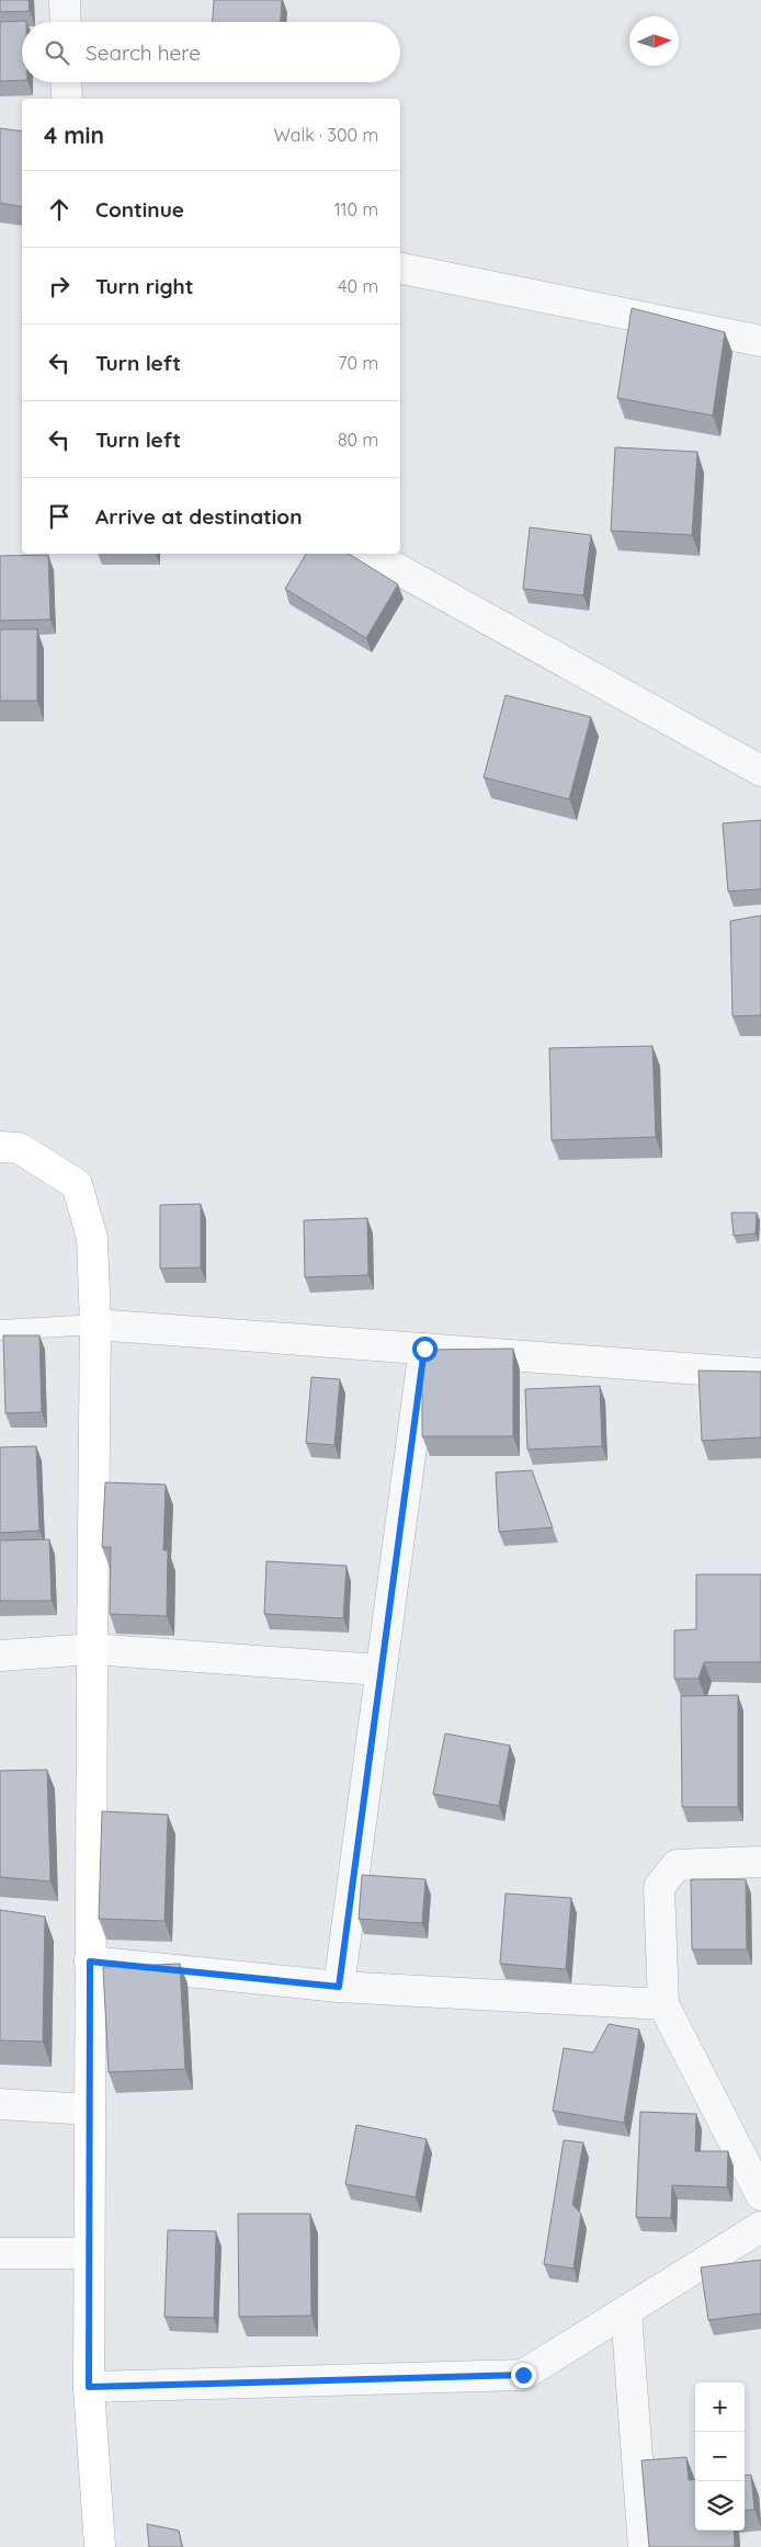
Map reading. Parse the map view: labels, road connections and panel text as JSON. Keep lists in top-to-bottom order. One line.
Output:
{"north":"right","page":{"search":"Search here","heading":["4 min","Walk · 300 m"],"list":[["Continue","110 m"],["Turn right","40 m"],["Turn left","70 m"],["Turn left","80 m"],"Arrive at destination"],"map_buttons":["+","−"]}}
